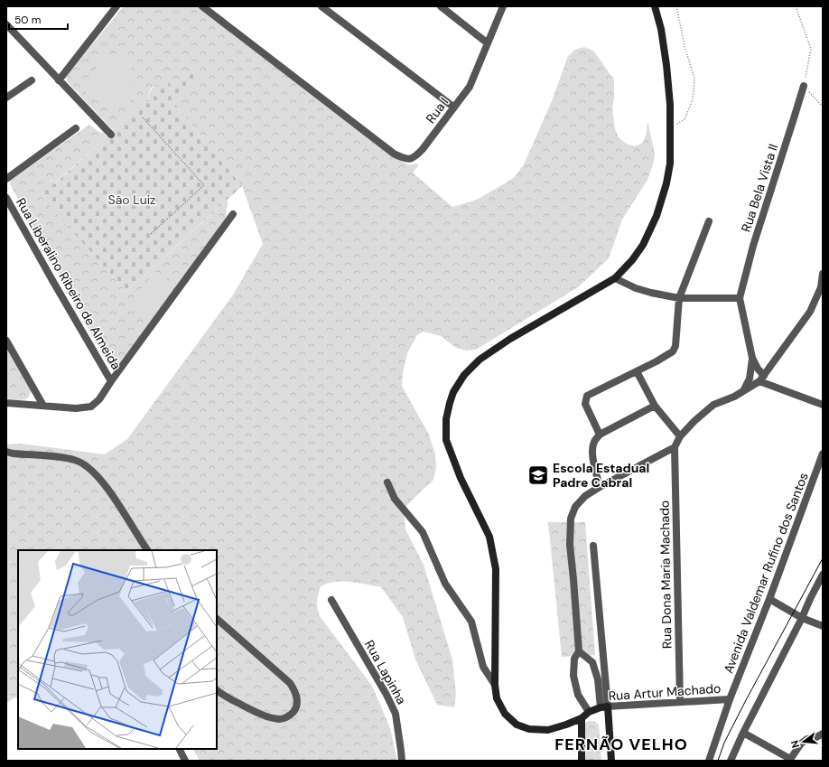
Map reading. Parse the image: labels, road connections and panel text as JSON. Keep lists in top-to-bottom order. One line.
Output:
{"streets":{"street":["Rua I","Rua Bela Vista II","Rua Liberalino Ribeiro de Almeida","Avenida Valdemar Rufino dos Santos","Rua Dona Maria Machado","Rua Lapinha","Rua Artur Machado"]},"crossings":[["Avenida Valdemar Rufino dos Santos","Rua Artur Machado"],["Rua Dona Maria Machado","Rua Artur Machado"]],"districts":["FERNÃO VELHO"],"parks":["São Luiz"],"places":{"school or university":["Escola Estadual Padre Cabral"]},"scale_bar":"50 m","north":"left"}
